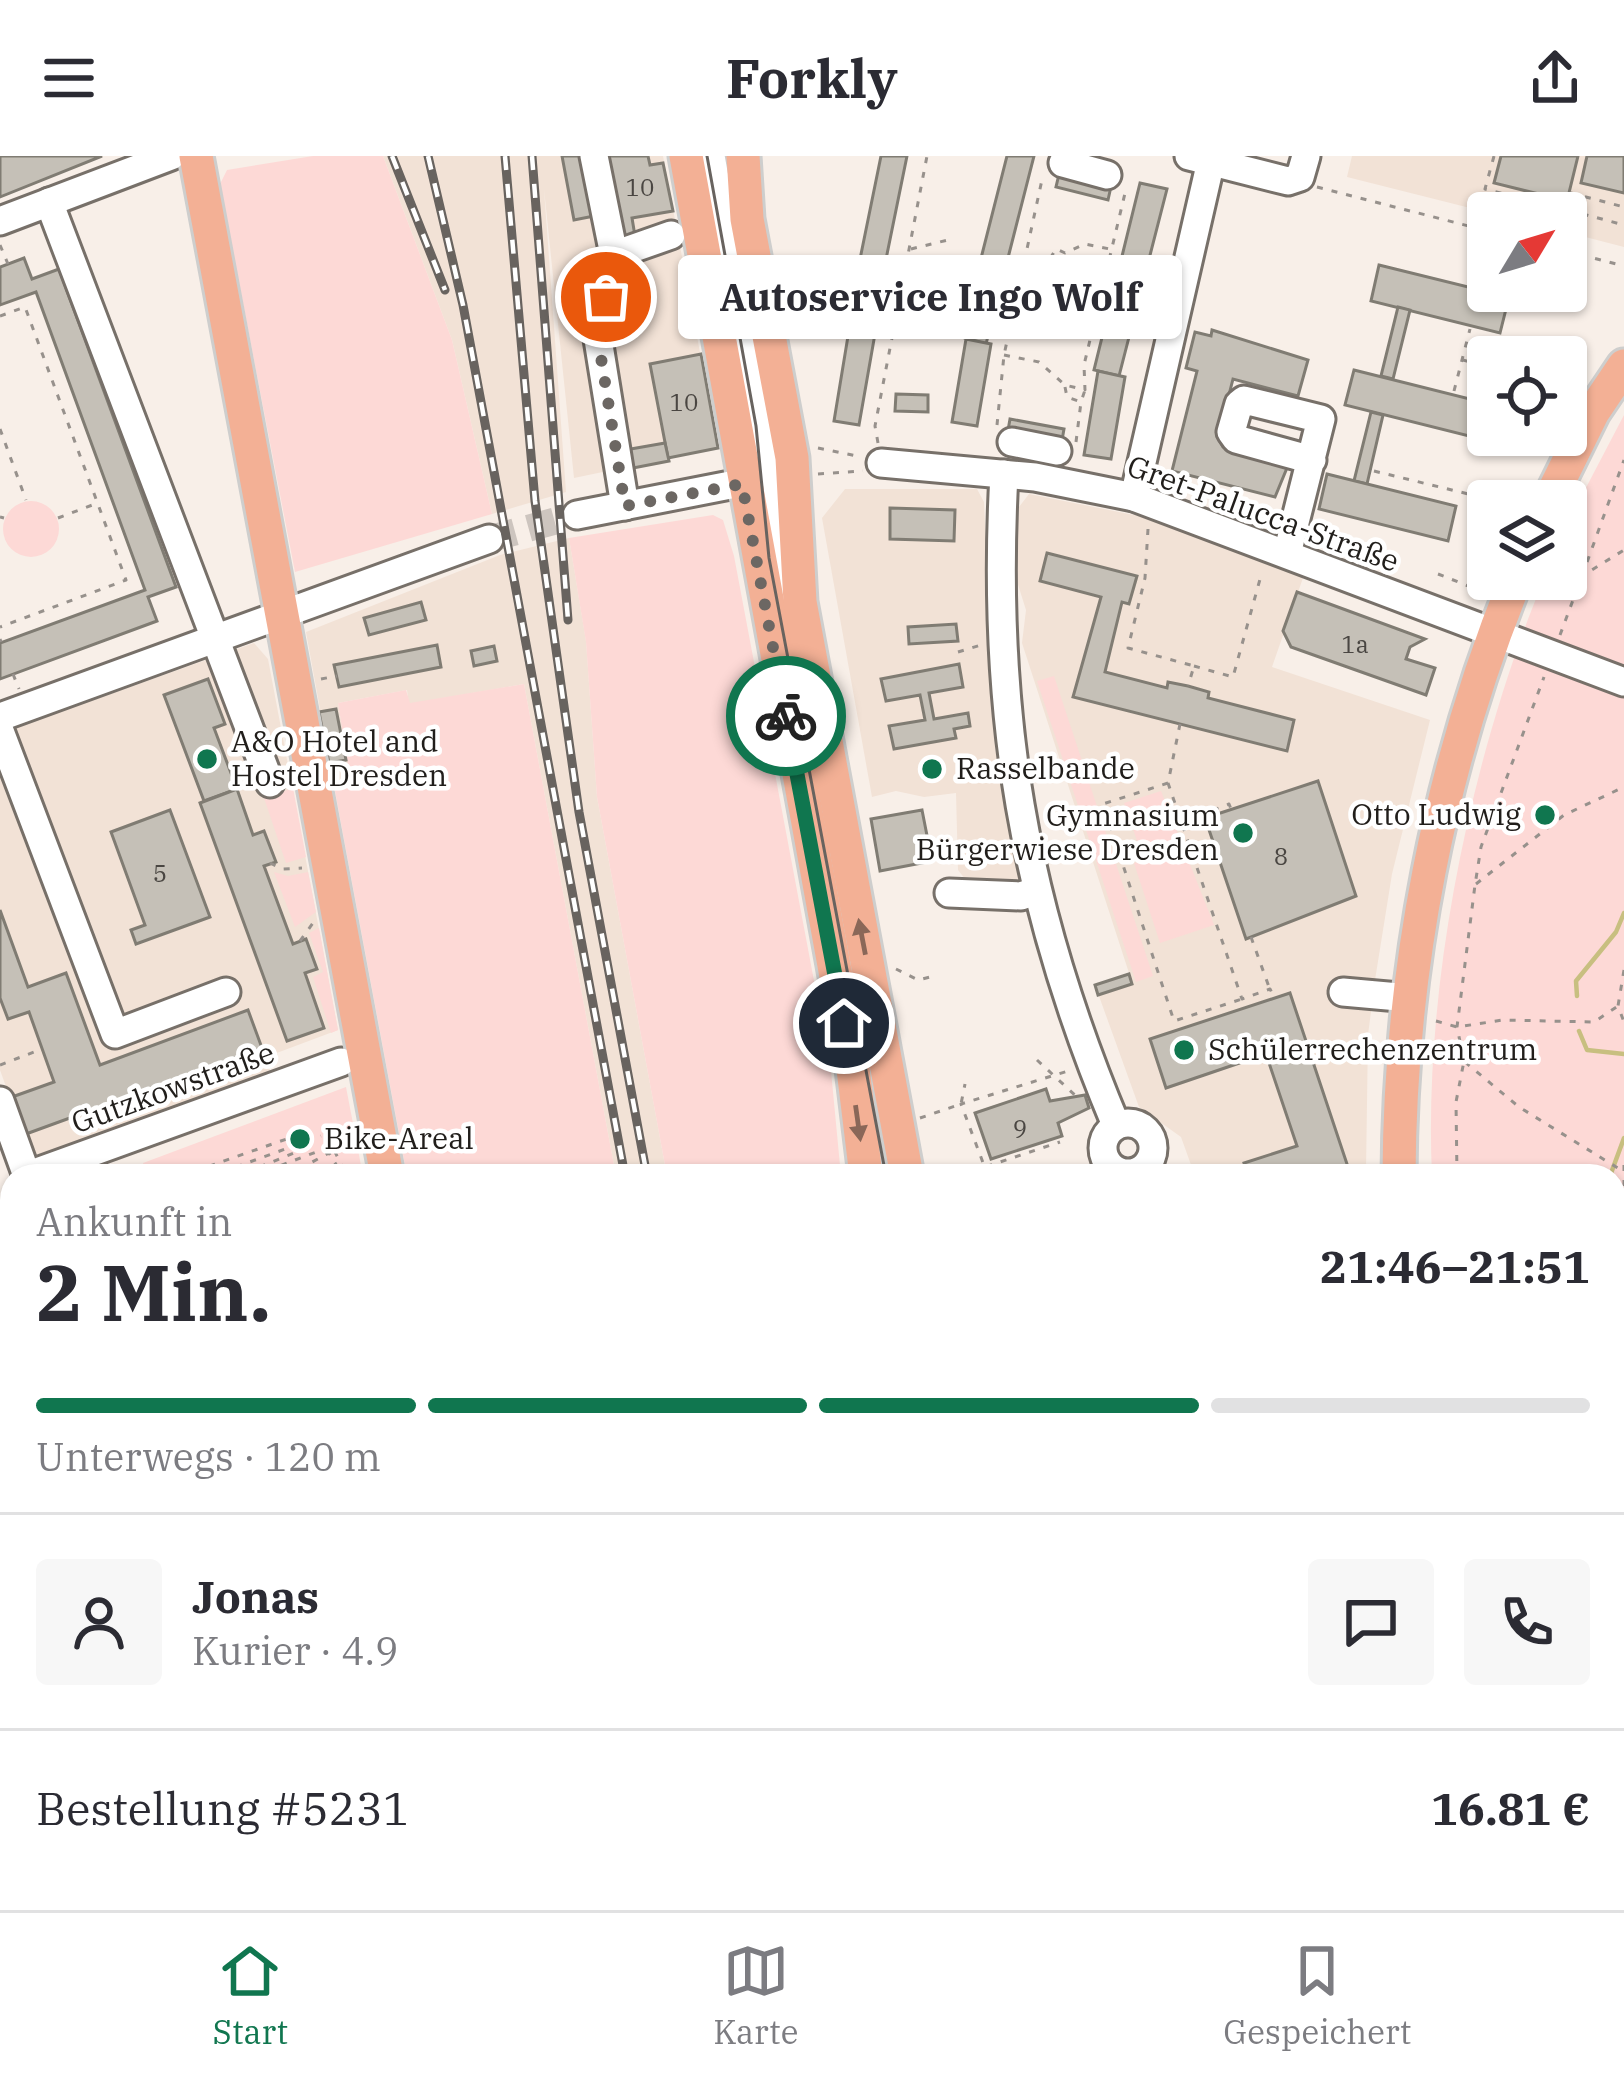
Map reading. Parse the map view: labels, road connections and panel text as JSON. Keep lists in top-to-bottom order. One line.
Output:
{"streets":{"street":["Gret-Palucca-Straße","Gutzkowstraße"]},"places":["Autoservice Ingo Wolf","A&O Hotel and Hostel Dresden","Rasselbande","Otto Ludwig","Gymnasium Bürgerwiese Dresden","Schülerrechenzentrum","Bike-Areal"],"house_numbers":["10","10","1a","8","5","9"],"north":"top right","page":{"header":"Forkly","bubble":"Autoservice Ingo Wolf","heading":["2 Min.","Ankunft in","21:46–21:51"],"panel":["Jonas","Kurier · 4.9","Bestellung #5231","16.81 €"],"bar":"Unterwegs · 120 m","tabs":["Start","Karte","Gespeichert"]}}
